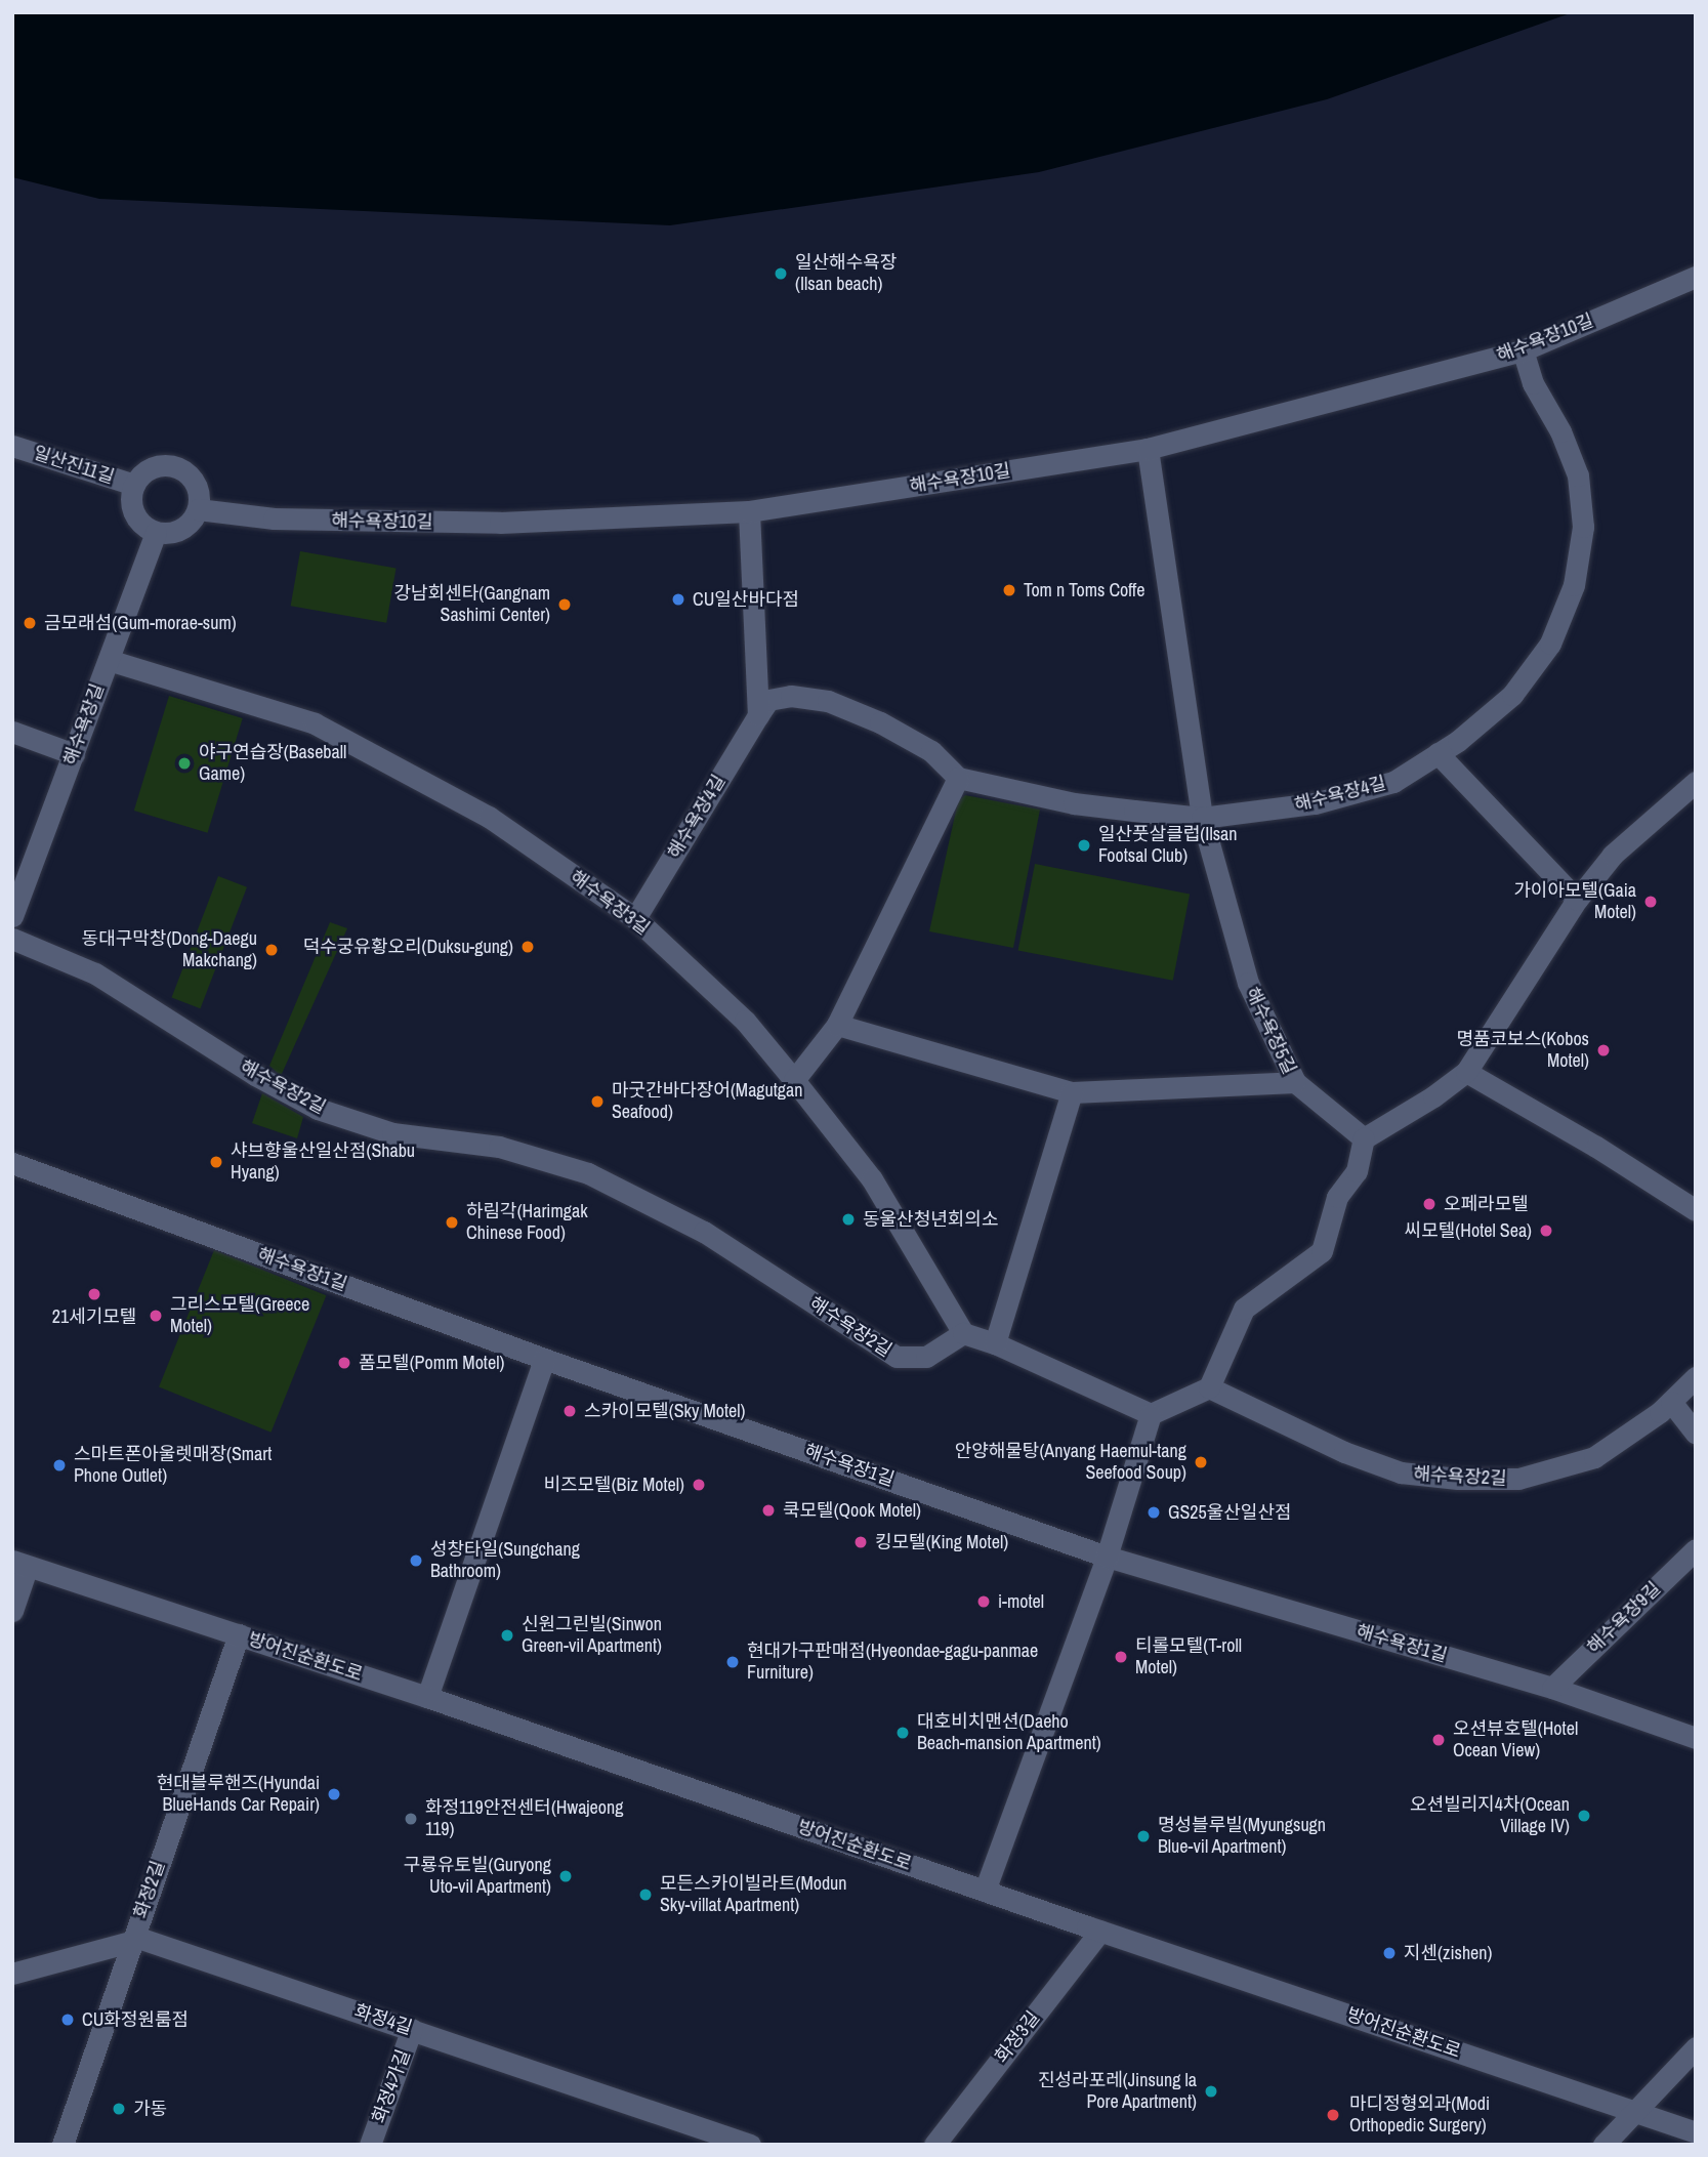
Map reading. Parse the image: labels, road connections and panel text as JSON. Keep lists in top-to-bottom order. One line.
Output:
{"streets":{"street":["해수욕장10길","일산진11길","해수욕장길","해수욕장4길","해수욕장3길","해수욕장5길","해수욕장2길","해수욕장1길","해수욕장9길","방어진순환도로","화정2길","화정4길","화정3길","화정4가길"]},"crossings":[["해수욕장10길","일산진11길"],["해수욕장10길","해수욕장길"],["해수욕장10길","해수욕장4길"],["해수욕장10길","해수욕장5길"],["일산진11길","해수욕장길"],["해수욕장길","해수욕장3길"],["해수욕장4길","해수욕장3길"],["해수욕장4길","해수욕장5길"],["해수욕장3길","해수욕장2길"],["해수욕장1길","해수욕장9길"],["방어진순환도로","화정2길"],["방어진순환도로","화정3길"],["화정2길","화정4길"],["화정4길","화정4가길"]],"places":["일산해수욕장 (Ilsan beach)","Tom n Toms Coffe","CU일산바다점","강남회센타(Gangnam Sashimi Center)","금모래섬(Gum-morae-sum)","야구연습장(Baseball Game)","일산풋살클럽(Ilsan Footsal Club)","가이아모텔(Gaia Motel)","덕수궁유황오리(Duksu-gung)","동대구막창(Dong-Daegu Makchang)","명품코보스(Kobos Motel)","마굿간바다장어(Magutgan Seafood)","샤브향울산일산점(Shabu Hyang)","오페라모텔","동울산청년회의소","하림각(Harimgak Chinese Food)","씨모텔(Hotel Sea)","21세기모텔","그리스모텔(Greece Motel)","폼모텔(Pomm Motel)","스카이모텔(Sky Motel)","안양해물탕(Anyang Haemul-tang Seefood Soup)","스마트폰아울렛매장(Smart Phone Outlet)","비즈모텔(Biz Motel)","쿡모텔(Qook Motel)","GS25울산일산점","킹모텔(King Motel)","성창타일(Sungchang Bathroom)","i-motel","신원그린빌(Sinwon Green-vil Apartment)","티롤모텔(T-roll Motel)","현대가구판매점(Hyeondae-gagu-panmae Furniture)","대호비치맨션(Daeho Beach-mansion Apartment)","오션뷰호텔(Hotel Ocean View)","현대블루핸즈(Hyundai BlueHands Car Repair)","오션빌리지4차(Ocean Village IV)","화정119안전센터(Hwajeong 119)","명성블루빌(Myungsugn Blue-vil Apartment)","구룡유토빌(Guryong Uto-vil Apartment)","모든스카이빌라트(Modun Sky-villat Apartment)","지센(zishen)","CU화정원룸점","진성라포레(Jinsung la Pore Apartment)","가동","마디정형외과(Modi Orthopedic Surgery)"]}
